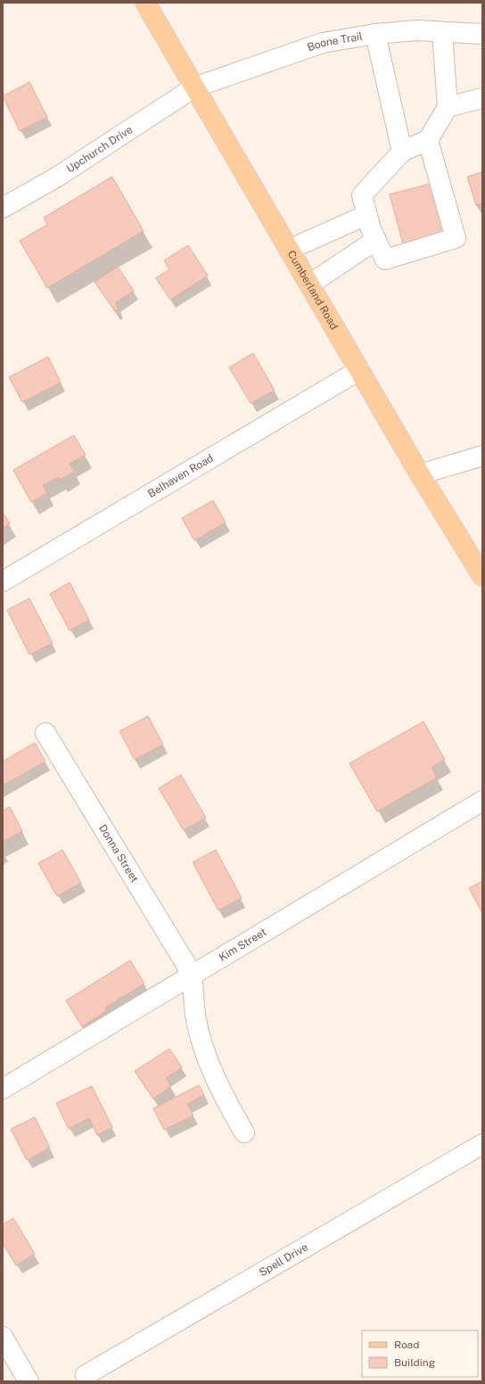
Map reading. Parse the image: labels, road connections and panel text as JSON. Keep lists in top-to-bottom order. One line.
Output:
{"streets":{"main road":["Cumberland Road"],"street":["Boone Trail","Upchurch Drive","Belhaven Road","Donna Street","Kim Street","Spell Drive"]},"crossings":[["Boone Trail","Upchurch Drive"],["Boone Trail","Cumberland Road"],["Upchurch Drive","Cumberland Road"],["Cumberland Road","Belhaven Road"],["Donna Street","Kim Street"]],"legend":["Road","Building"]}
